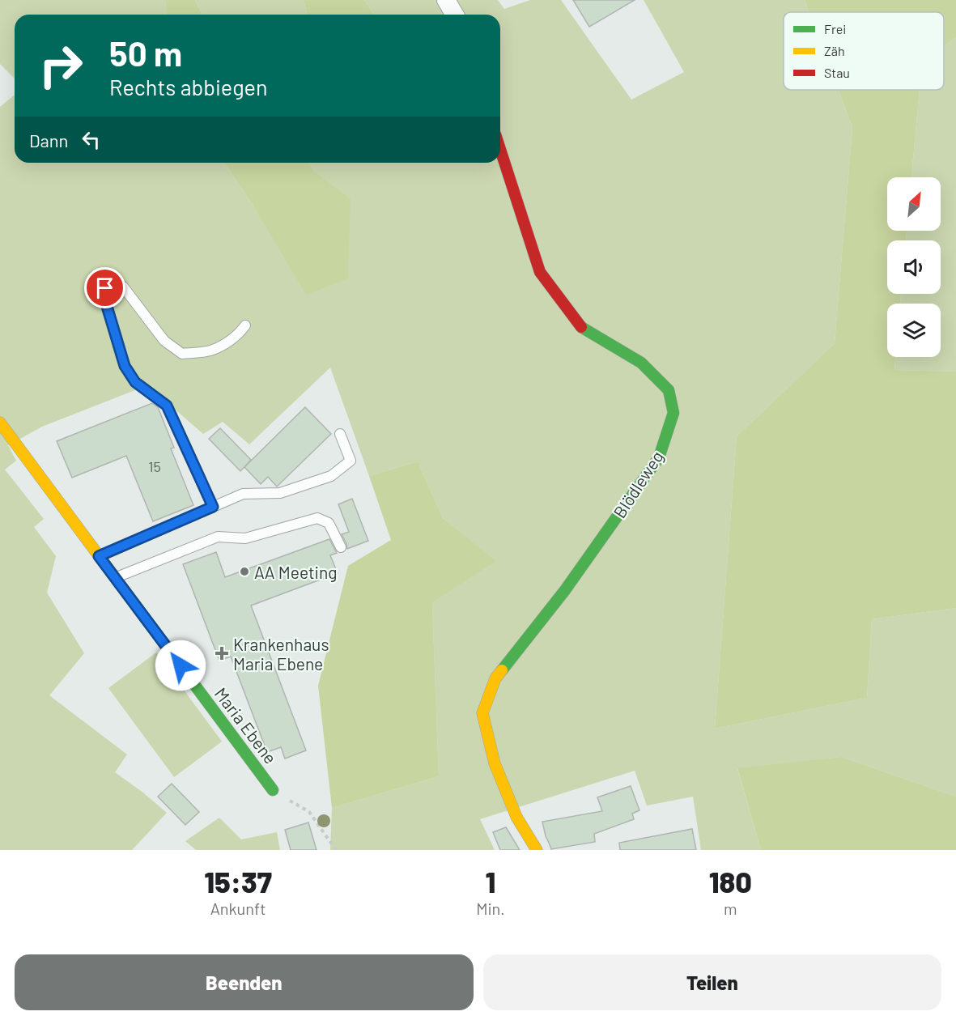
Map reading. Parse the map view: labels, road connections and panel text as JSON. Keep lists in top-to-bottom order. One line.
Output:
{"streets":{"street":["Blödleweg","Maria Ebene"]},"places":{"other":["AA Meeting"],"health":["Krankenhaus Maria Ebene"]},"house_numbers":["15"],"legend":["Frei","Zäh","Stau"],"north":"top right","page":{"turn":["50 m","Rechts abbiegen"],"then":"Dann","eta":["15:37","Ankunft","1","Min.","180","m"],"buttons":["Beenden","Teilen"]}}
